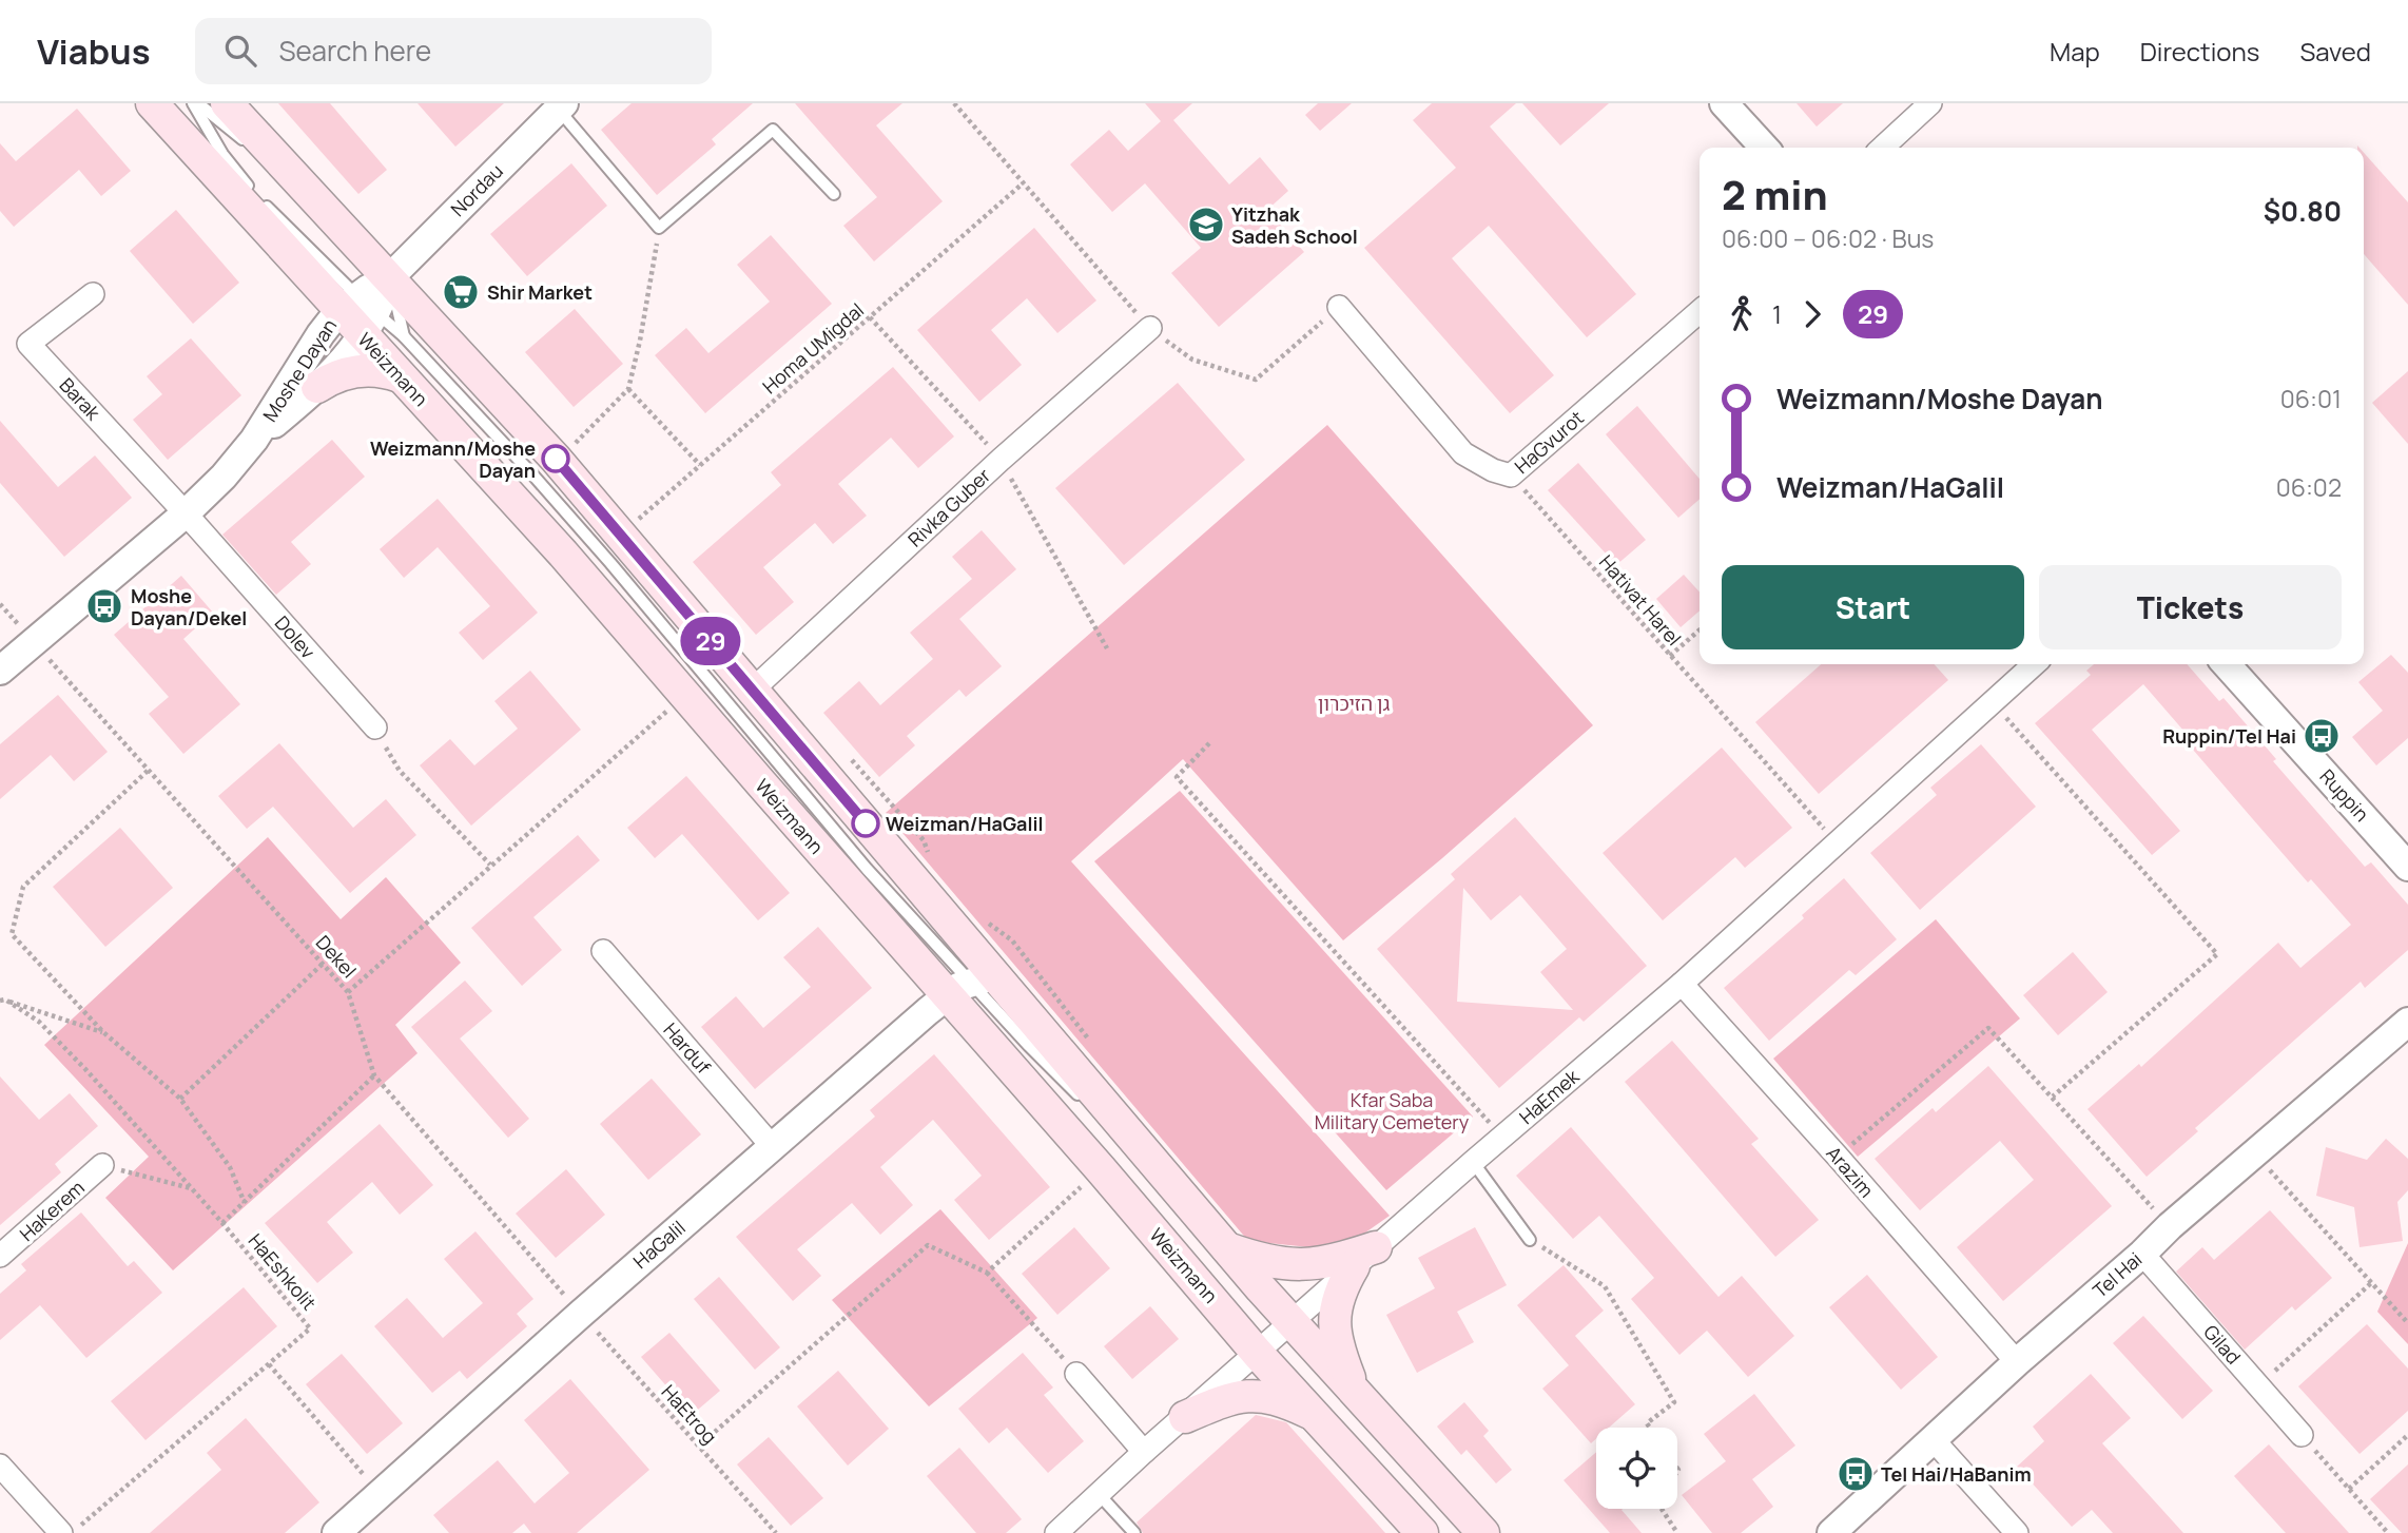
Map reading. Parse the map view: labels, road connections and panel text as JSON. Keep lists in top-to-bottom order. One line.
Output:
{"streets":{"main road":["Weizmann"],"street":["Nordau","Moshe Dayan","Barak","HaGvurot","Rivka Guber","Dolev","Ruppin","Harduf","HaEmek","Arazim","HaKerem","HaGalil","Tel Hai","Gilad"],"path":["Homa UMigdal","Hativat Harel","Dekel","HaEshkolit","HaEtrog"]},"crossings":[["Nordau","Weizmann"],["Nordau","Moshe Dayan"],["Homa UMigdal","Weizmann"],["Weizmann","Moshe Dayan"],["Weizmann","Rivka Guber"],["Weizmann","HaEmek"],["Weizmann","HaGalil"],["Moshe Dayan","Barak"],["Moshe Dayan","Dolev"],["Moshe Dayan","Dekel"],["Barak","Dolev"],["HaGvurot","Hativat Harel"],["Hativat Harel","HaEmek"],["Dekel","HaGalil"],["Dekel","HaEtrog"],["Harduf","HaGalil"],["HaEmek","Arazim"],["Arazim","Tel Hai"],["HaGalil","HaEtrog"],["Tel Hai","Gilad"]],"parks":["גן הזיכרון","Kfar Saba Military Cemetery"],"places":{"school or university":["Yitzhak Sadeh School"],"supermarket":["Shir Market"],"other":["Weizmann/Moshe Dayan","Weizman/HaGalil"],"bus stop":["Moshe Dayan/Dekel","Ruppin/Tel Hai","Tel Hai/HaBanim"]},"lines":["bus line 29"],"page":{"header":"Viabus","search":"Search here","nav":["Map","Directions","Saved"],"on_map":"29","heading":["2 min","06:00 – 06:02 · Bus","$0.80"],"legs":["1","29"],"list":[{"name":"Weizmann/Moshe Dayan","value":"06:01"},{"name":"Weizman/HaGalil","value":"06:02"}],"buttons":["Start","Tickets"]}}
